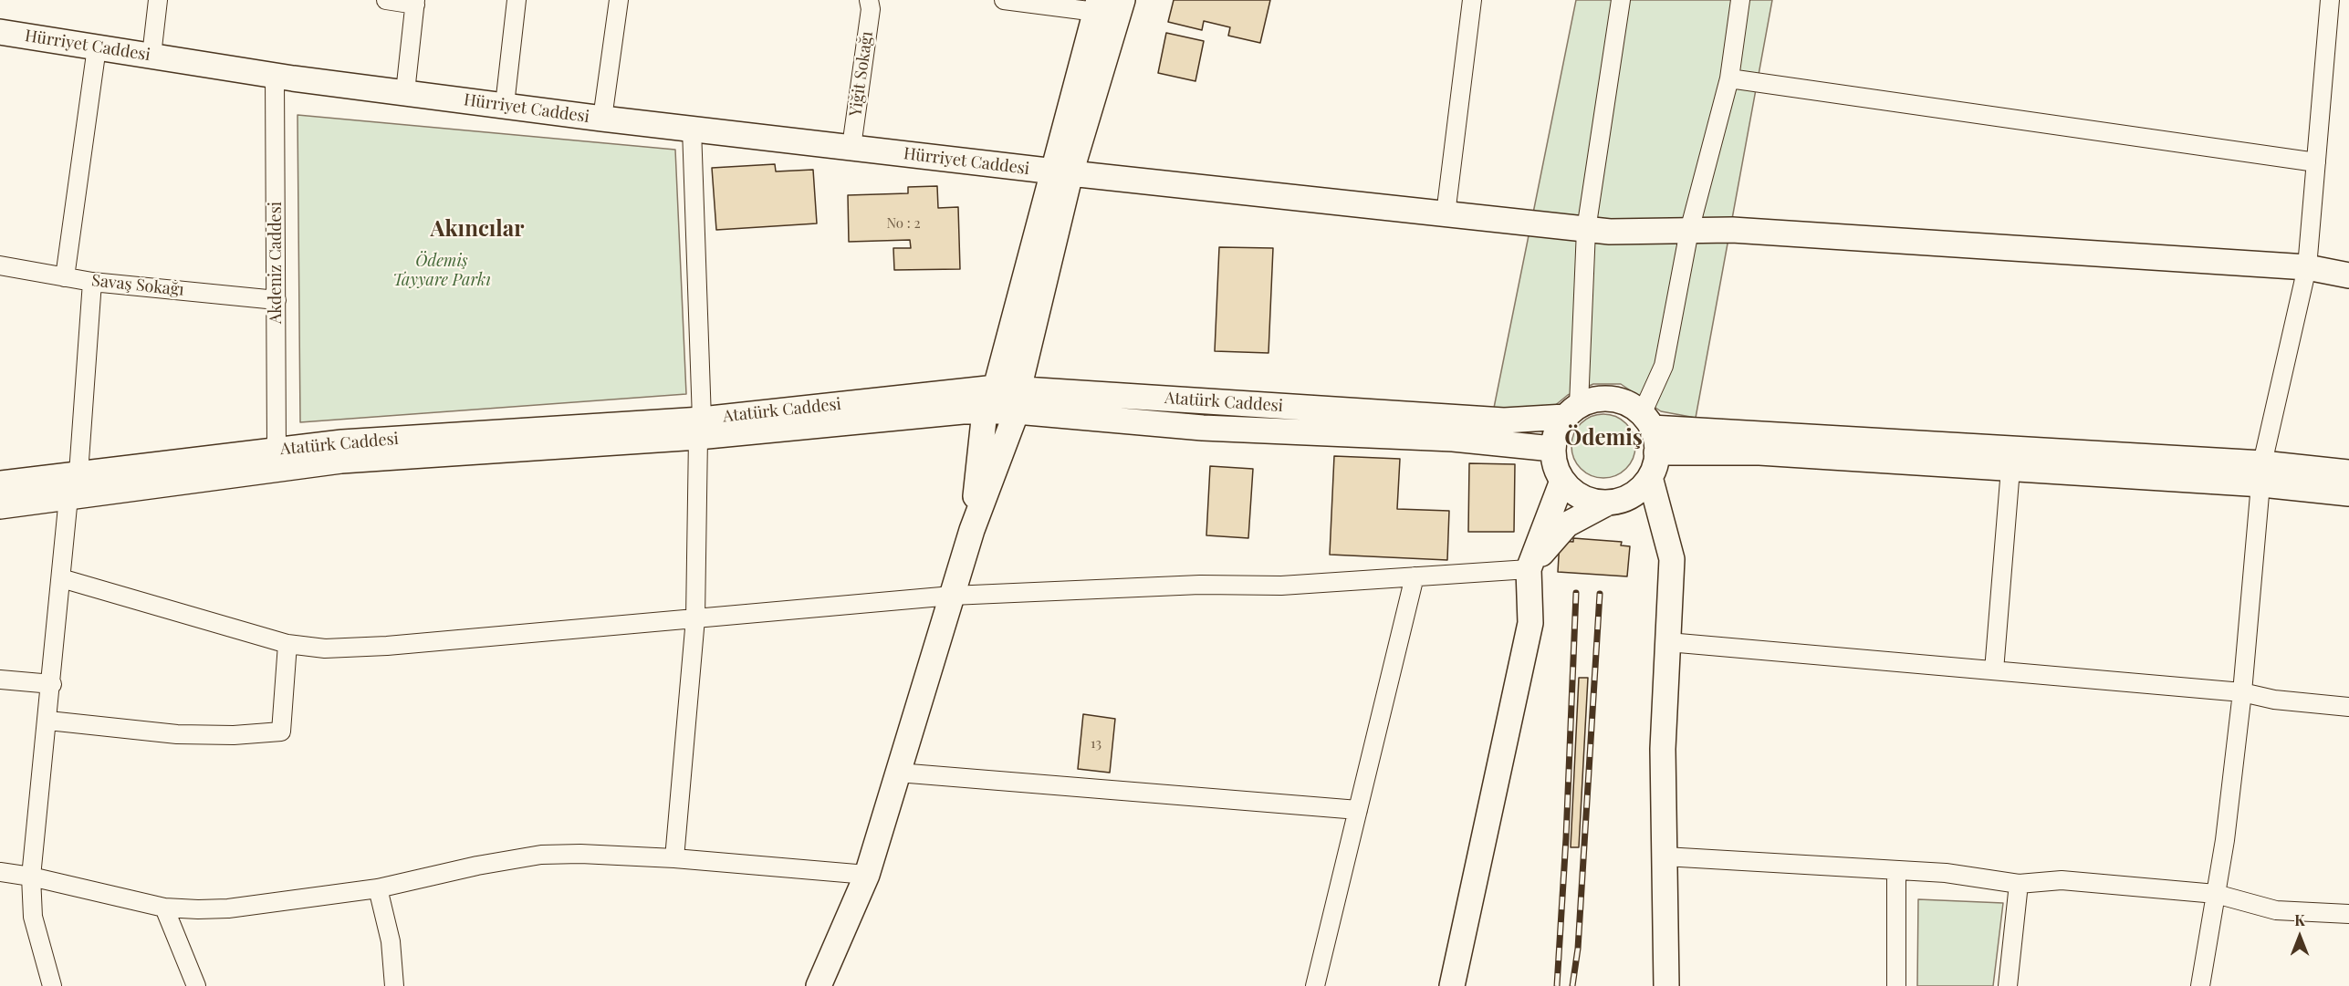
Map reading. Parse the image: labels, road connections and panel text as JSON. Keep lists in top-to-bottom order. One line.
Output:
{"streets":{"street":["Hürriyet Caddesi","Yiğit Sokağı","Akdeniz Caddesi","Savaş Sokağı","Atatürk Caddesi"]},"crossings":[["Hürriyet Caddesi","Yiğit Sokağı"],["Hürriyet Caddesi","Akdeniz Caddesi"],["Akdeniz Caddesi","Savaş Sokağı"],["Akdeniz Caddesi","Atatürk Caddesi"]],"districts":["Akıncılar","Ödemiş"],"parks":["Ödemiş Tayyare Parkı"],"house_numbers":["No : 2","13"],"north":"top"}
